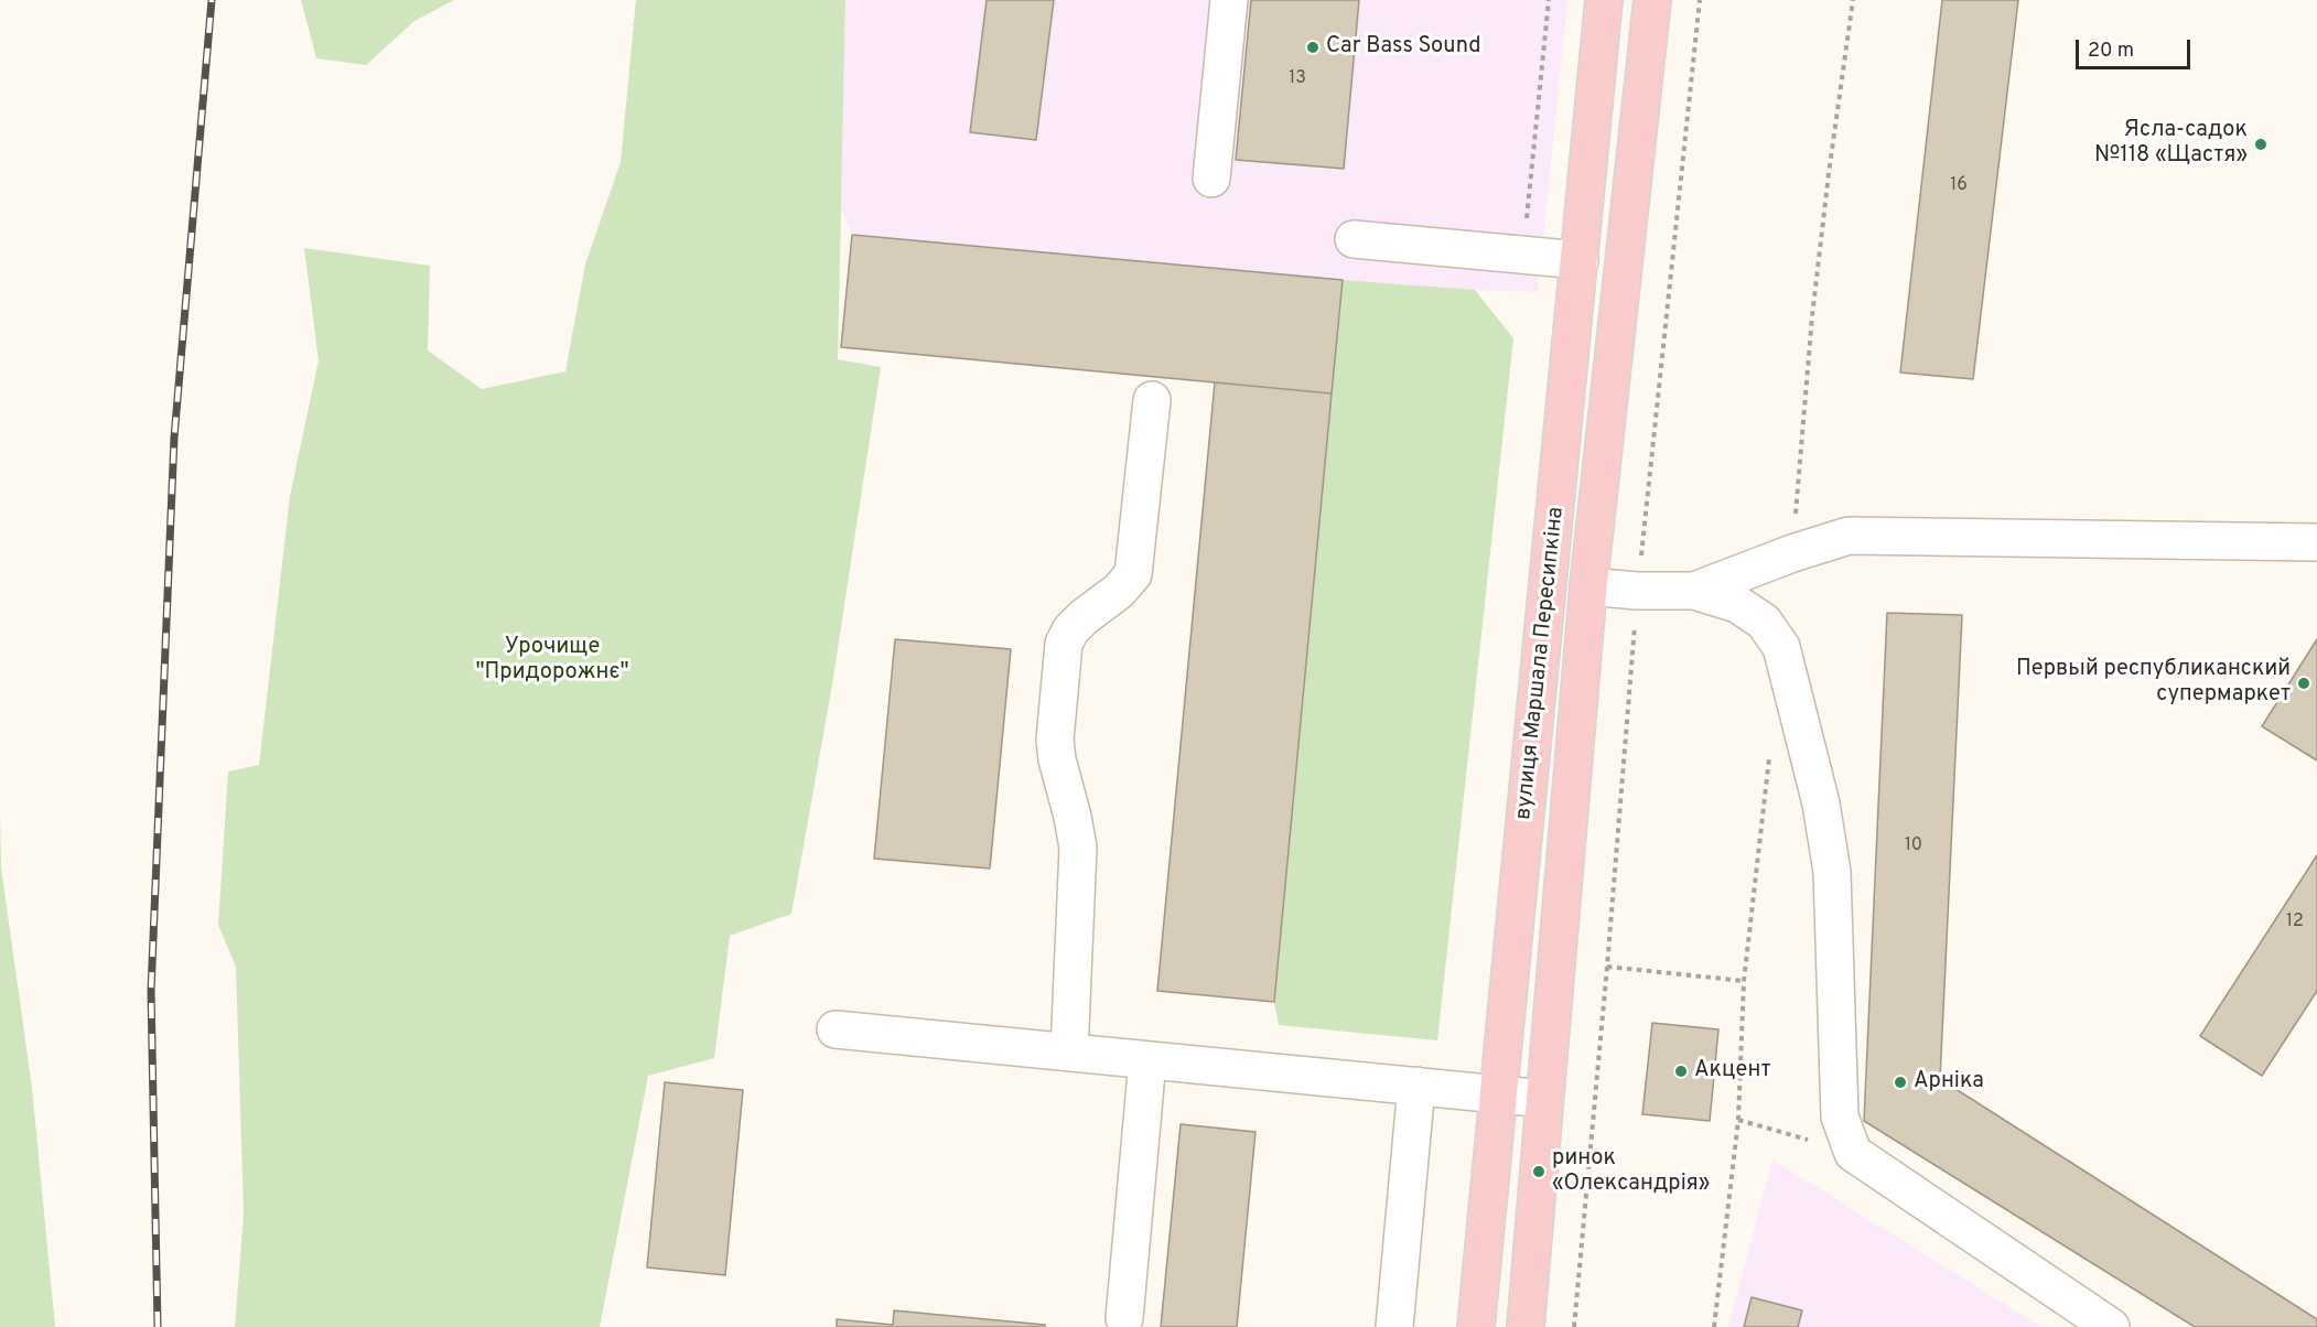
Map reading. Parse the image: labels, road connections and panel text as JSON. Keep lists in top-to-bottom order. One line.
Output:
{"streets":{"main road":["вулиця Маршала Пересипкіна"]},"parks":["Урочище \"Придорожнє\""],"places":["Car Bass Sound","Ясла-садок №118 «Щастя»","Первый республиканский супермаркет","Акцент","Арніка","ринок «Олександрія»"],"house_numbers":["13","16","10","12"],"scale_bar":"20 m"}
